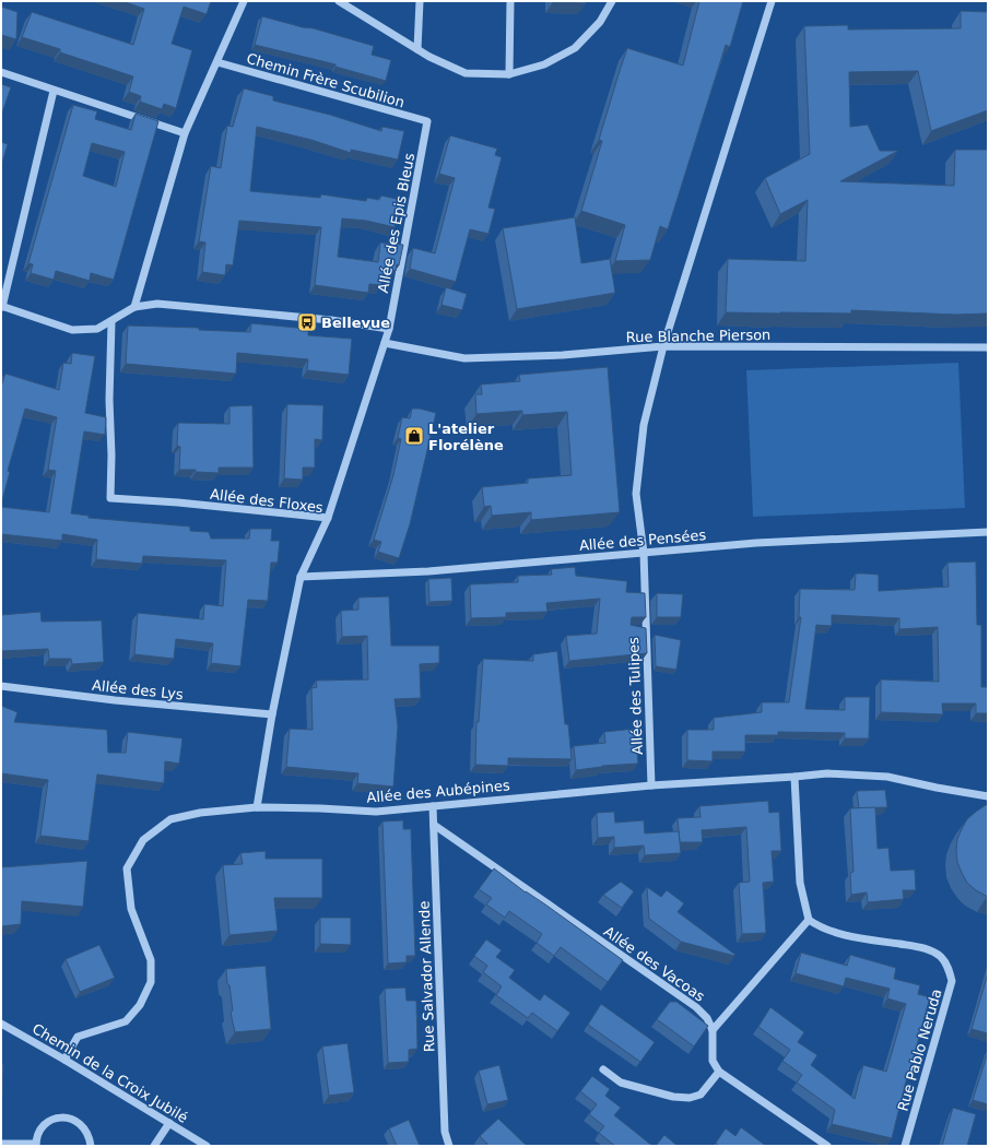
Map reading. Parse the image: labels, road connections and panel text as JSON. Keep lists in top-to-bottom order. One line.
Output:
{"streets":{"street":["Chemin Frère Scubilion","Allée des Epis Bleus","Rue Blanche Pierson","Allée des Floxes","Allée des Pensées","Allée des Lys","Allée des Tulipes","Allée des Aubépines","Allée des Vacoas","Rue Salvador Allende","Rue Pablo Neruda","Chemin de la Croix Jubilé"]},"crossings":[["Chemin Frère Scubilion","Allée des Epis Bleus"],["Allée des Epis Bleus","Rue Blanche Pierson"],["Allée des Epis Bleus","Allée des Floxes"],["Rue Blanche Pierson","Allée des Tulipes"],["Allée des Floxes","Allée des Pensées"],["Allée des Floxes","Allée des Lys"],["Allée des Floxes","Allée des Aubépines"],["Allée des Pensées","Allée des Tulipes"],["Allée des Tulipes","Allée des Aubépines"],["Allée des Aubépines","Rue Salvador Allende"],["Allée des Aubépines","Chemin de la Croix Jubilé"],["Allée des Vacoas","Rue Salvador Allende"]],"places":{"bus stop":["Bellevue"],"shop":["L'atelier Florélène"]}}
